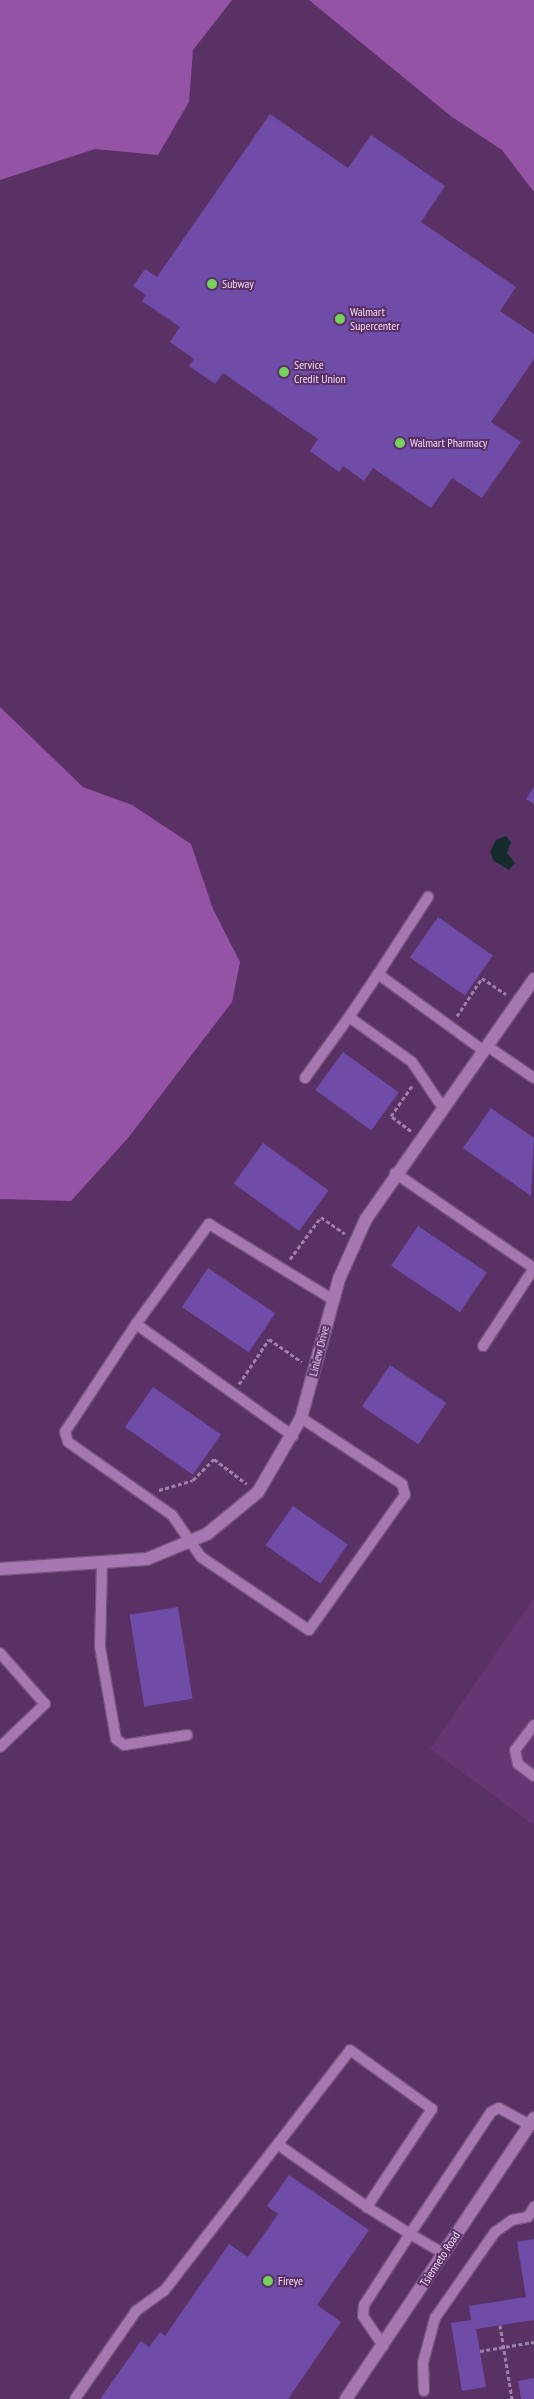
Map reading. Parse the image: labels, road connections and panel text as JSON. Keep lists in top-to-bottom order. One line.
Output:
{"streets":{"street":["Linlew Drive","Tsienneto Road"]},"places":["Subway","Walmart Supercenter","Service Credit Union","Walmart Pharmacy","Fireye"]}
